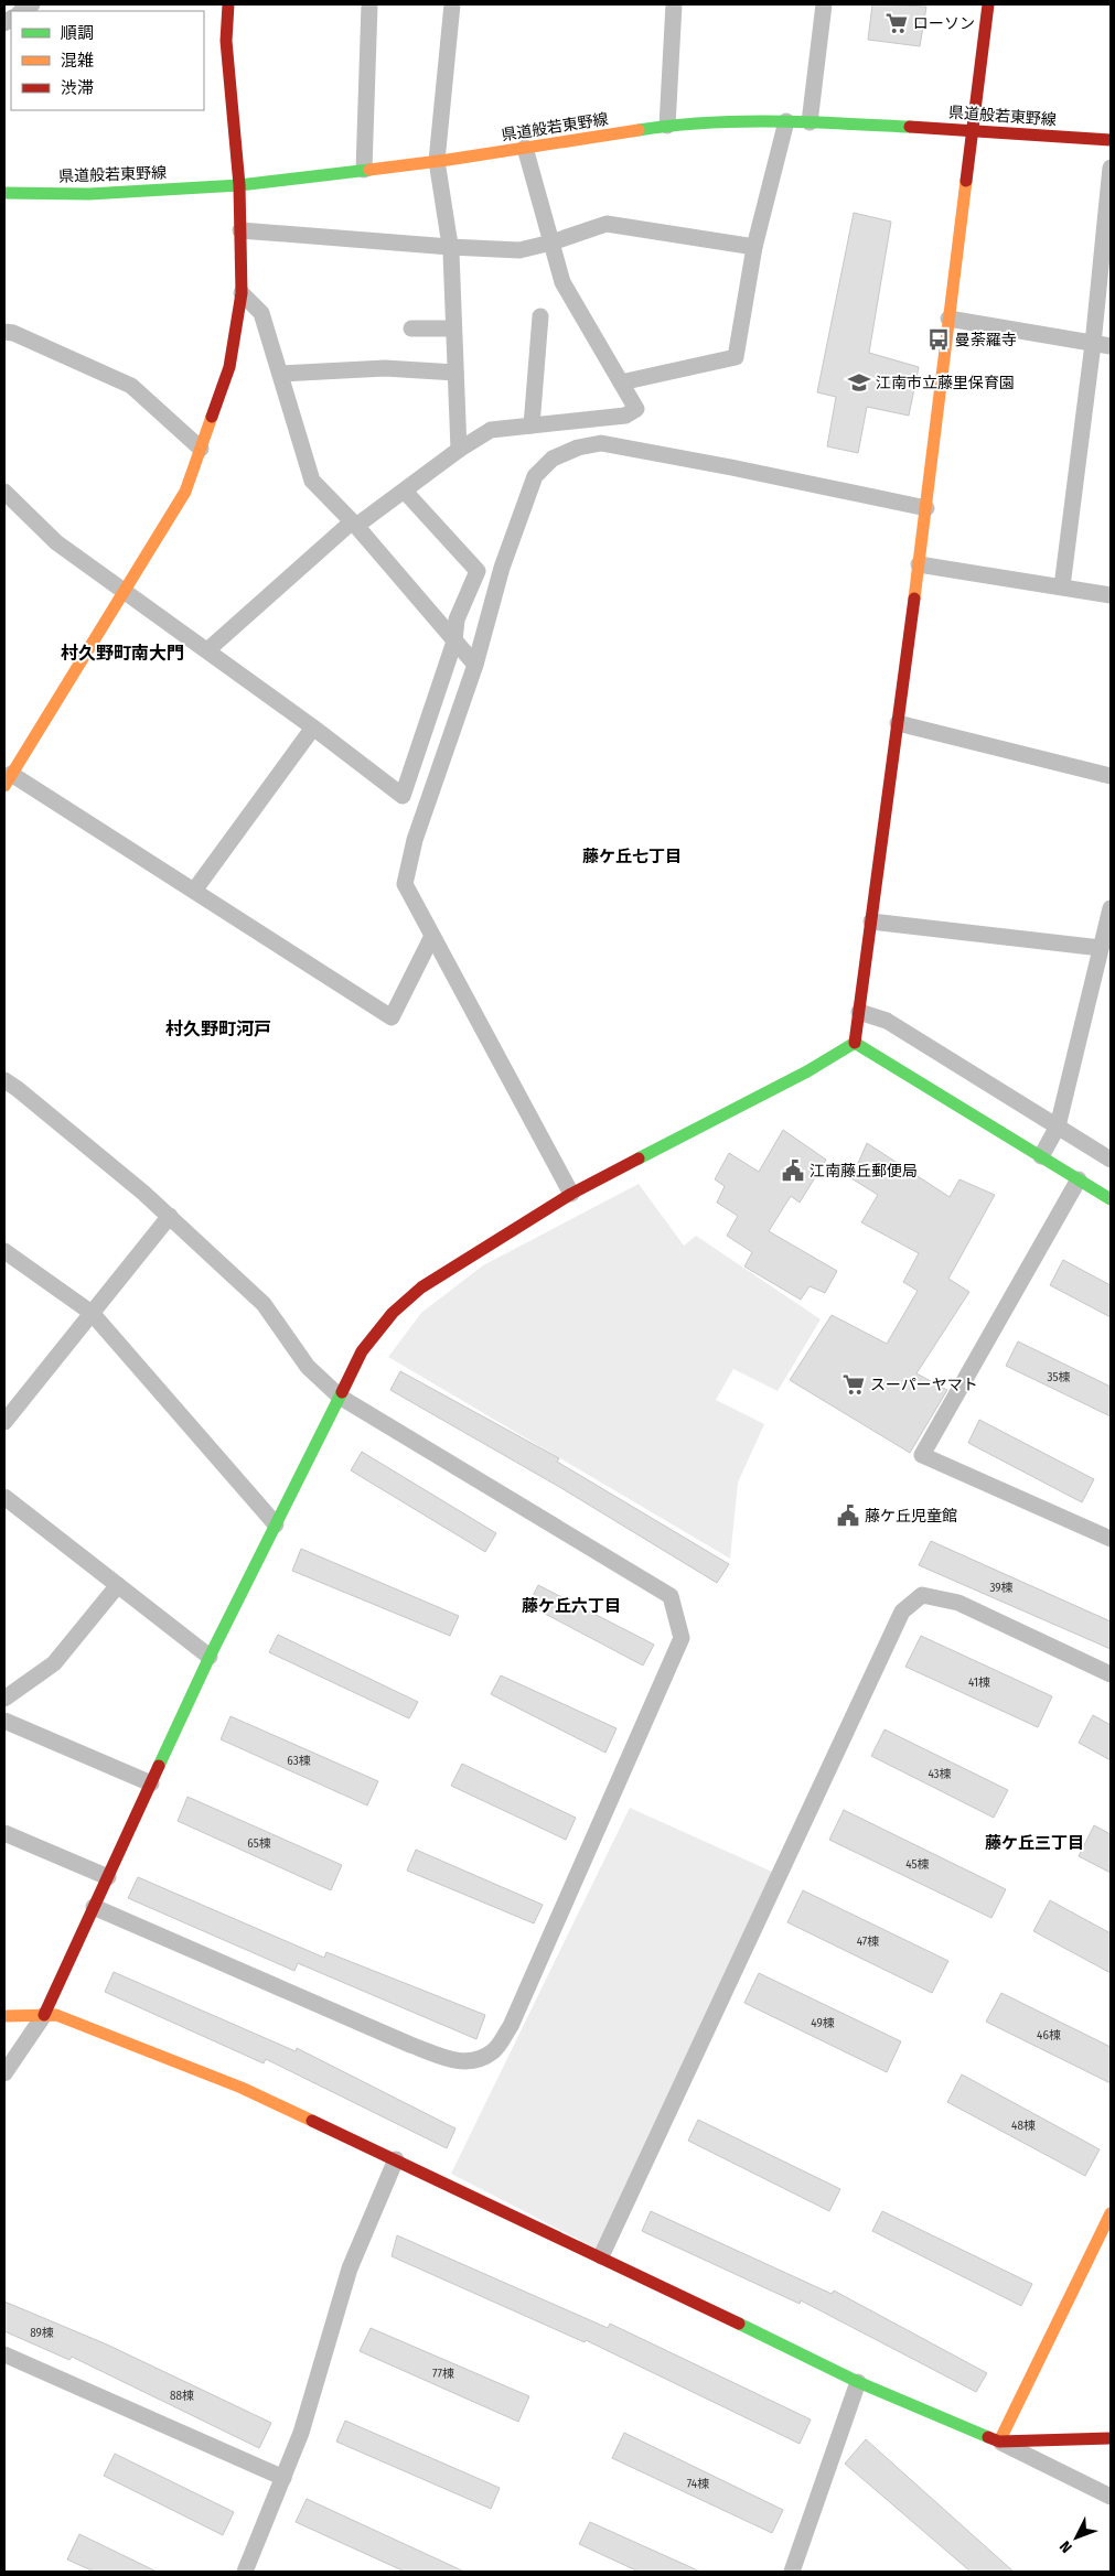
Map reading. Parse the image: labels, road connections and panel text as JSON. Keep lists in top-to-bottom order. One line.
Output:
{"streets":{"street":["県道般若東野線"]},"districts":["村久野町南大門","藤ケ丘七丁目","村久野町河戸","藤ケ丘六丁目","藤ケ丘三丁目"],"places":{"supermarket":["ローソン","スーパーヤマト"],"bus stop":["曼荼羅寺"],"school or university":["江南市立藤里保育園"],"public building":["江南藤丘郵便局","藤ケ丘児童館"]},"house_numbers":["35棟","39棟","41棟","63棟","43棟","65棟","45棟","47棟","49棟","46棟","48棟","89棟","77棟","88棟","74棟"],"legend":["順調","混雑","渋滞"],"north":"bottom left"}
